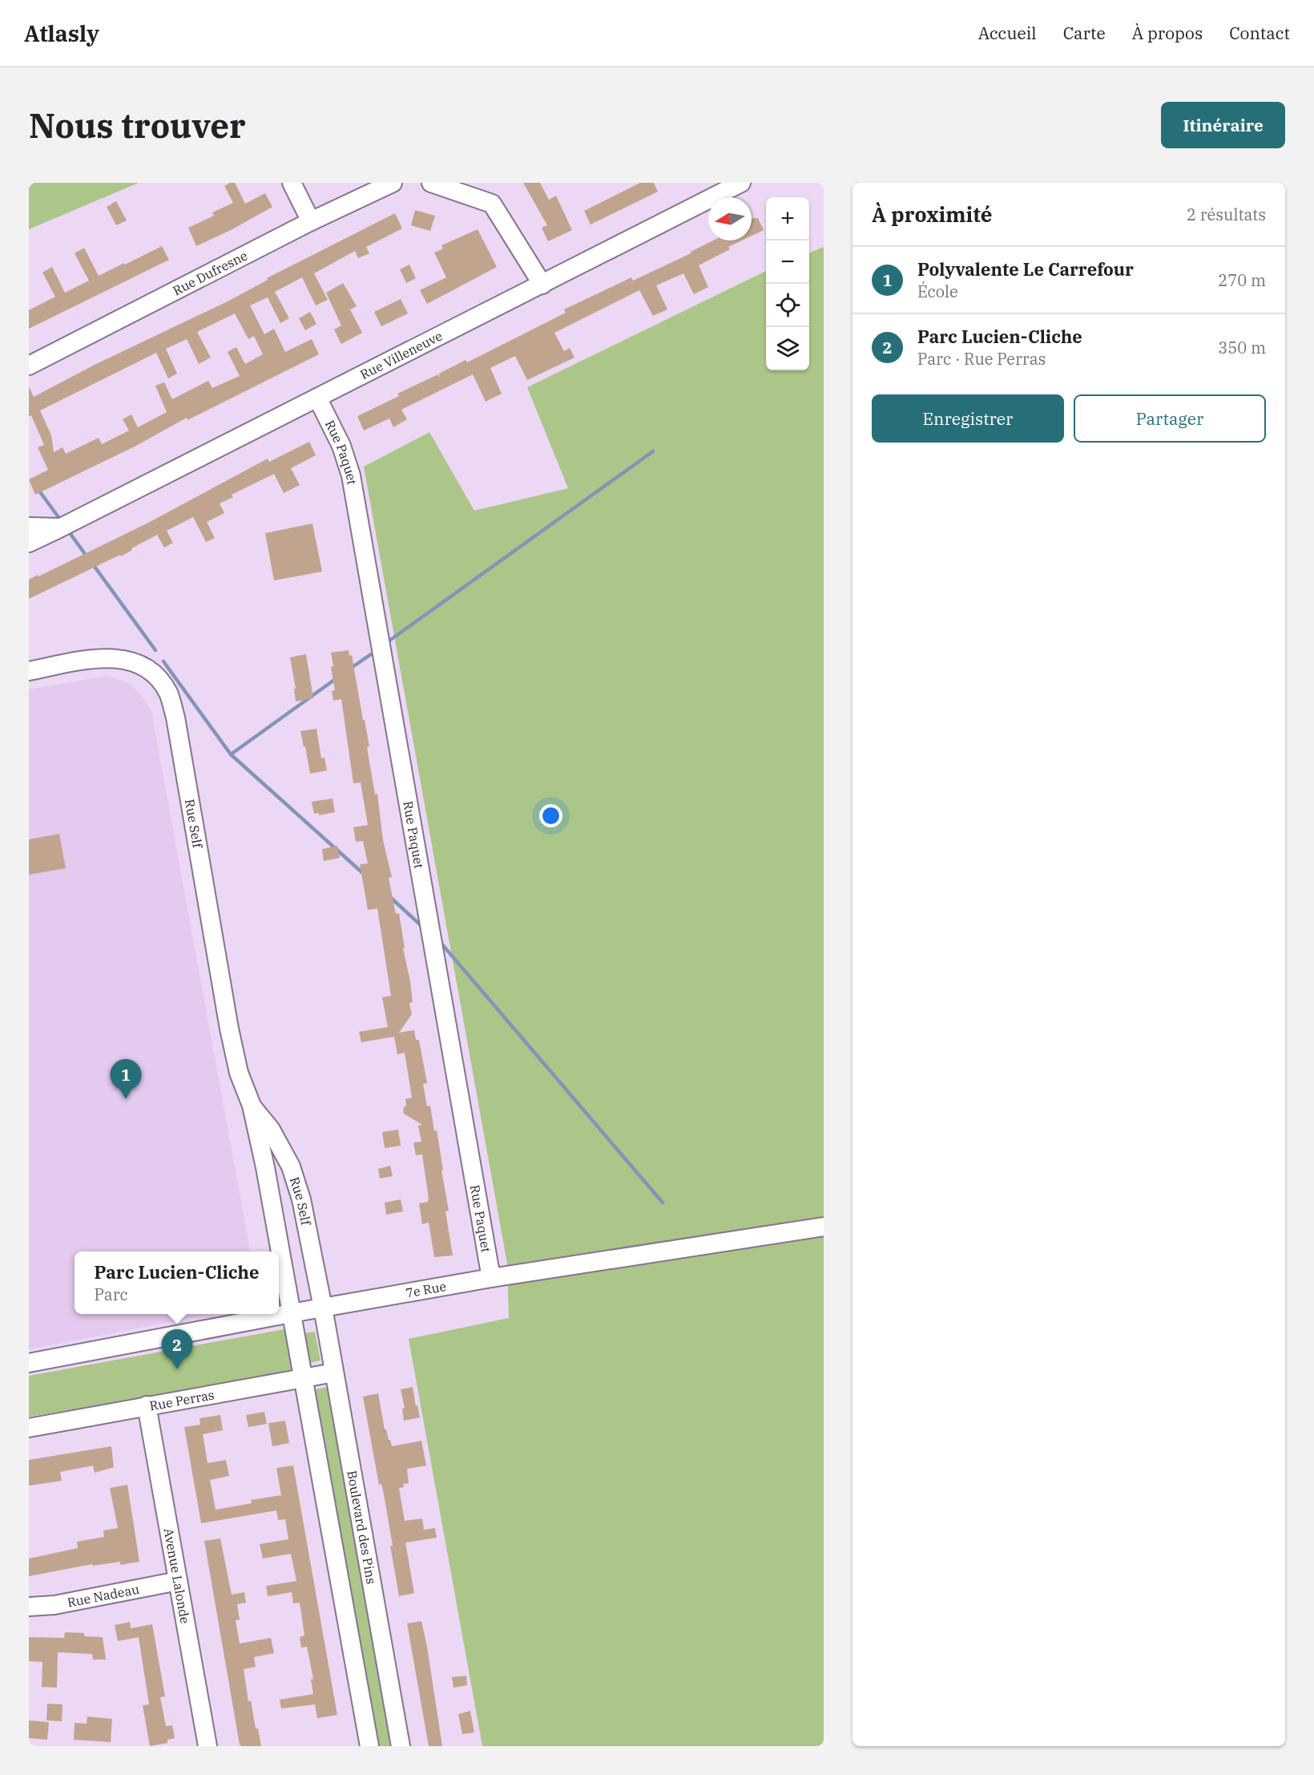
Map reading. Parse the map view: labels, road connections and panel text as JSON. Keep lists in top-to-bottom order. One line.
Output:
{"streets":{"street":["Rue Dufresne","Rue Villeneuve","Rue Paquet","Rue Self","7e Rue","Rue Perras","Boulevard des Pins","Avenue Lalonde","Rue Nadeau"]},"crossings":[["Rue Villeneuve","Rue Paquet"],["Rue Paquet","7e Rue"],["Rue Self","7e Rue"],["Rue Self","Boulevard des Pins"],["7e Rue","Boulevard des Pins"],["Rue Perras","Boulevard des Pins"],["Rue Perras","Avenue Lalonde"],["Avenue Lalonde","Rue Nadeau"]],"north":"left","page":{"header":"Atlasly","nav":["Accueil","Carte","À propos","Contact"],"buttons":["Itinéraire",["Enregistrer","Partager"]],"title":"Nous trouver","heading":["À proximité","2 résultats"],"map_buttons":["+","−"],"list":[{"mark":"1","name":"Polyvalente Le Carrefour","note":"École","value":"270 m"},{"mark":"2","name":"Parc Lucien-Cliche","note":"Parc · Rue Perras","value":"350 m"}],"pins":["1","2"],"popup":["Parc Lucien-Cliche","Parc"]}}
